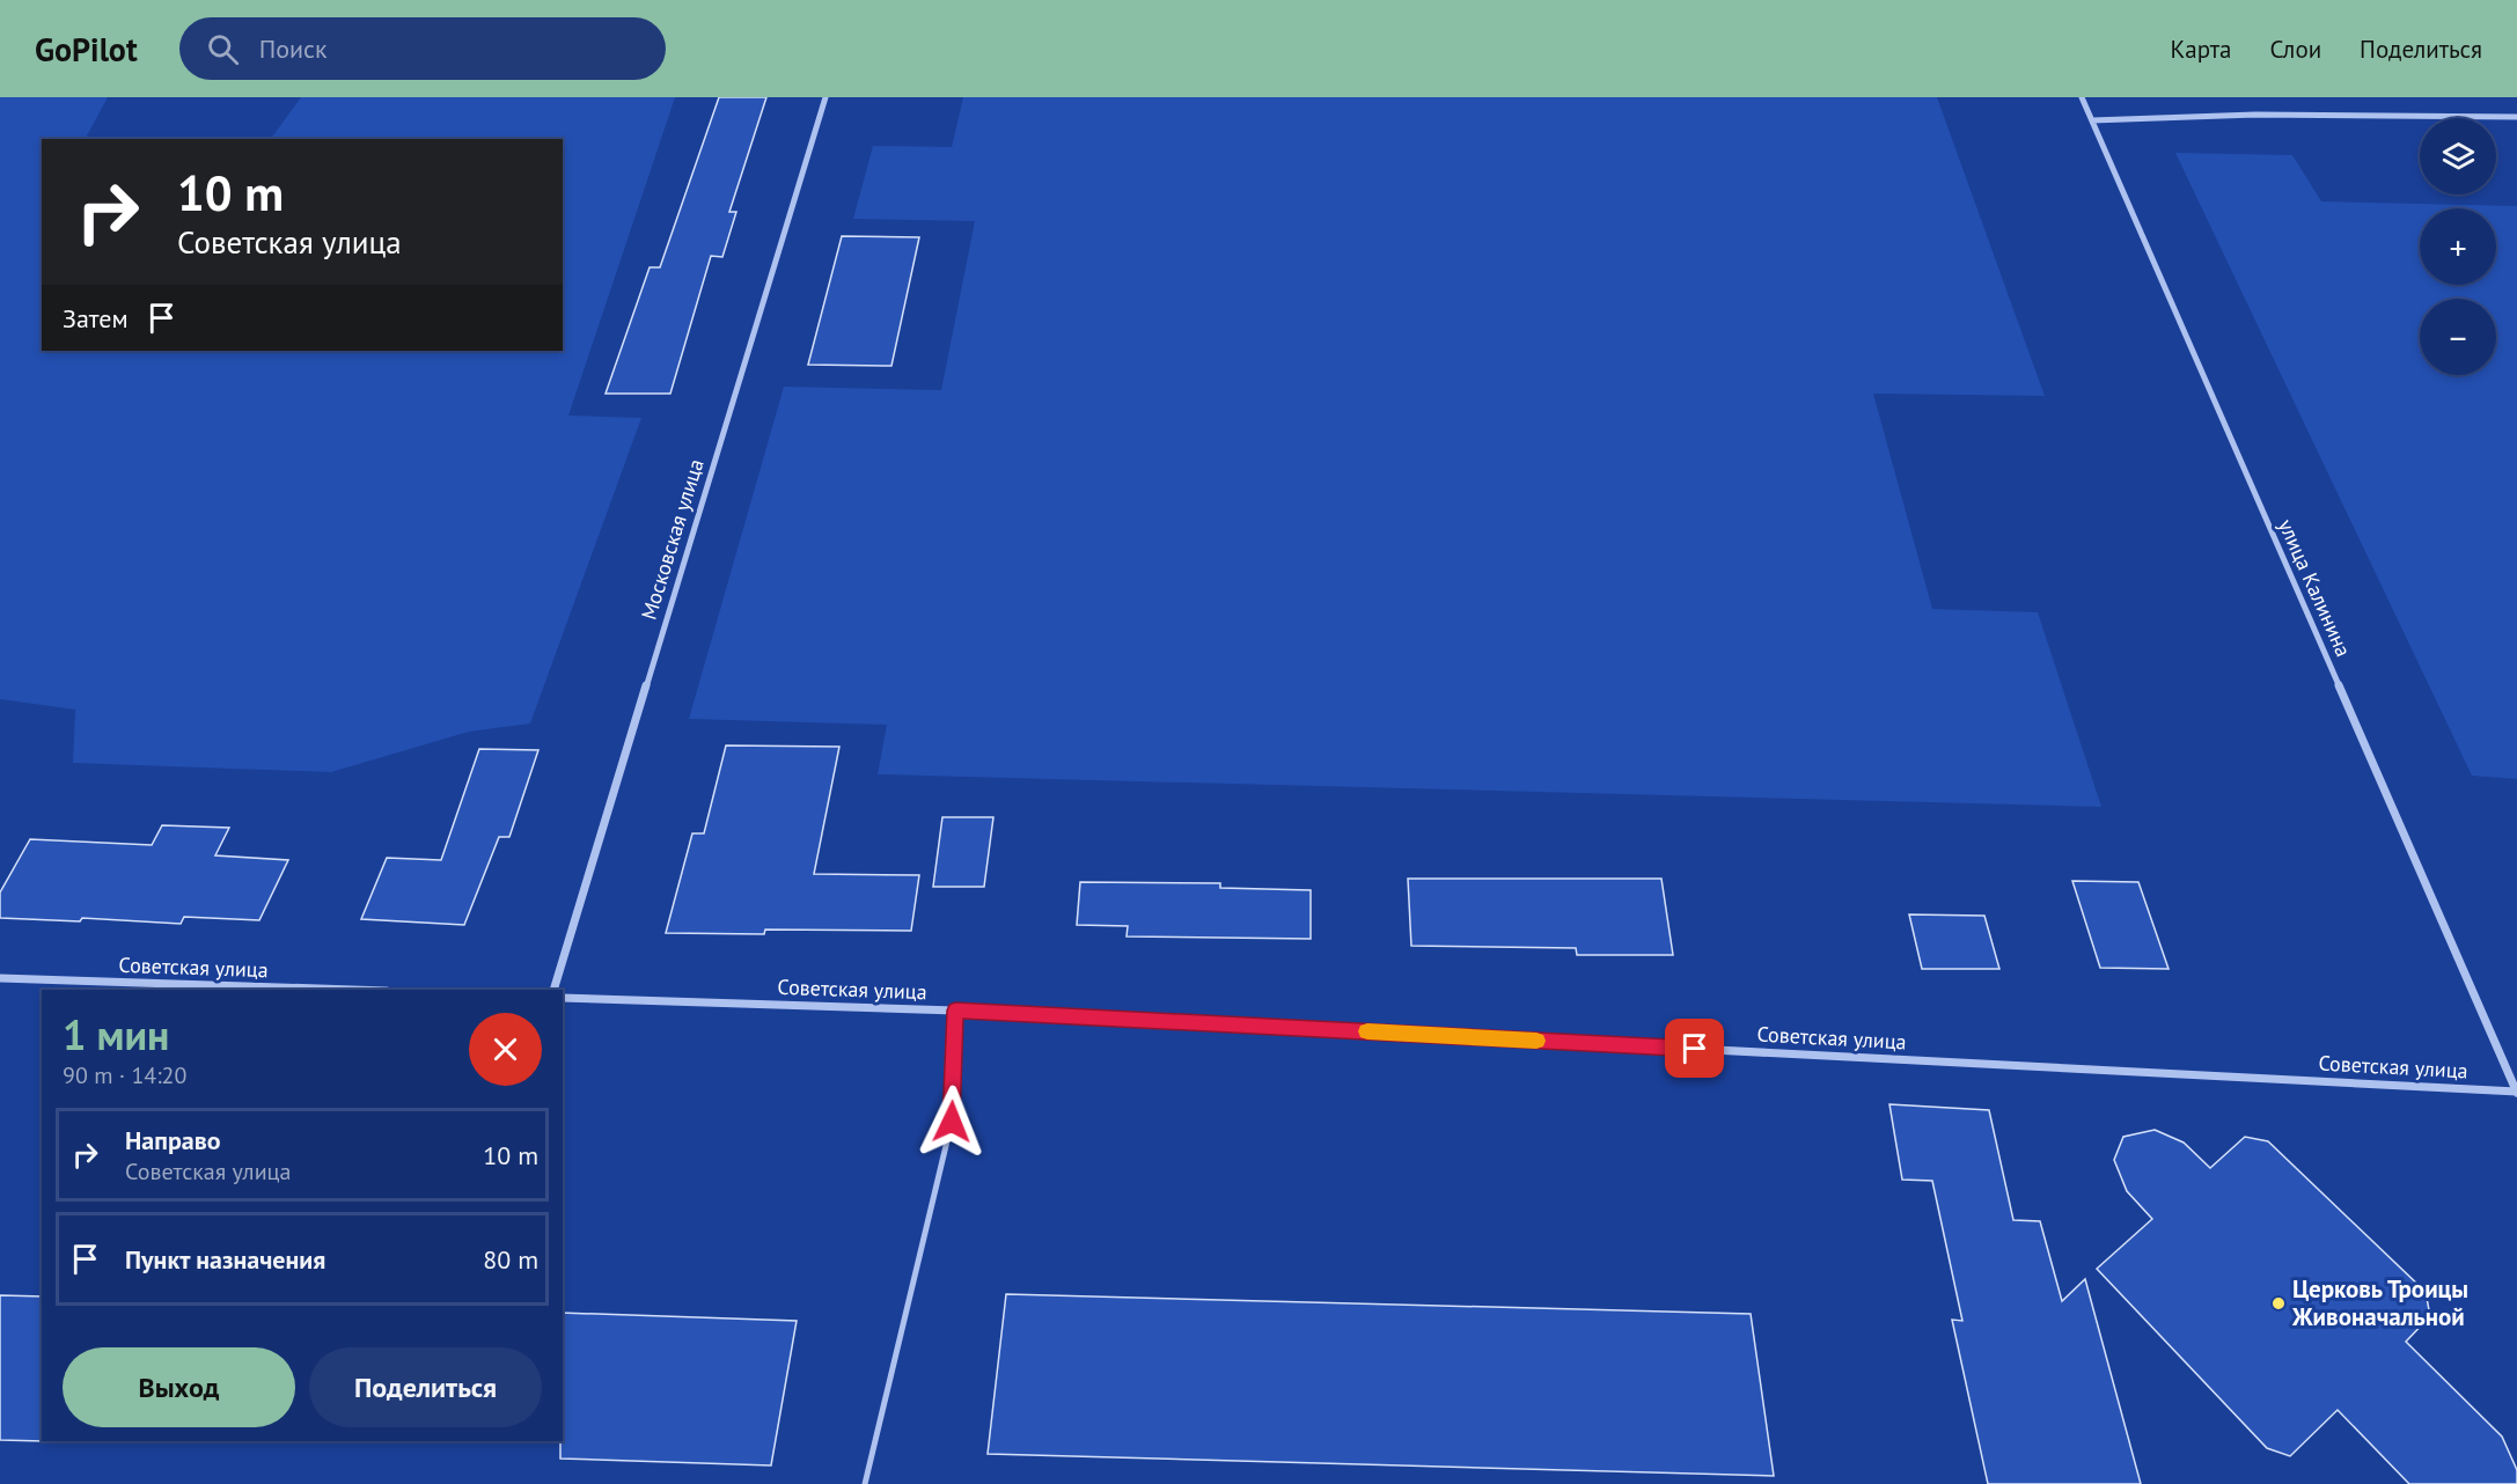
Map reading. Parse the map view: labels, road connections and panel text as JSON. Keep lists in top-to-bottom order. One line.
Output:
{"streets":{"street":["Московская улица","улица Калинина","Советская улица"]},"crossings":[["улица Калинина","Советская улица"]],"places":["Церковь Троицы Живоначальной"],"page":{"header":"GoPilot","search":"Поиск","nav":["Карта","Слои","Поделиться"],"map_buttons":["+","−"],"turn":["10 m","Советская улица"],"then":"Затем","heading":["1 мин","90 m · 14:20"],"list":[{"name":"Направо","note":"Советская улица","value":"10 m"},{"name":"Пункт назначения","value":"80 m"}],"buttons":["Выход","Поделиться"]}}
